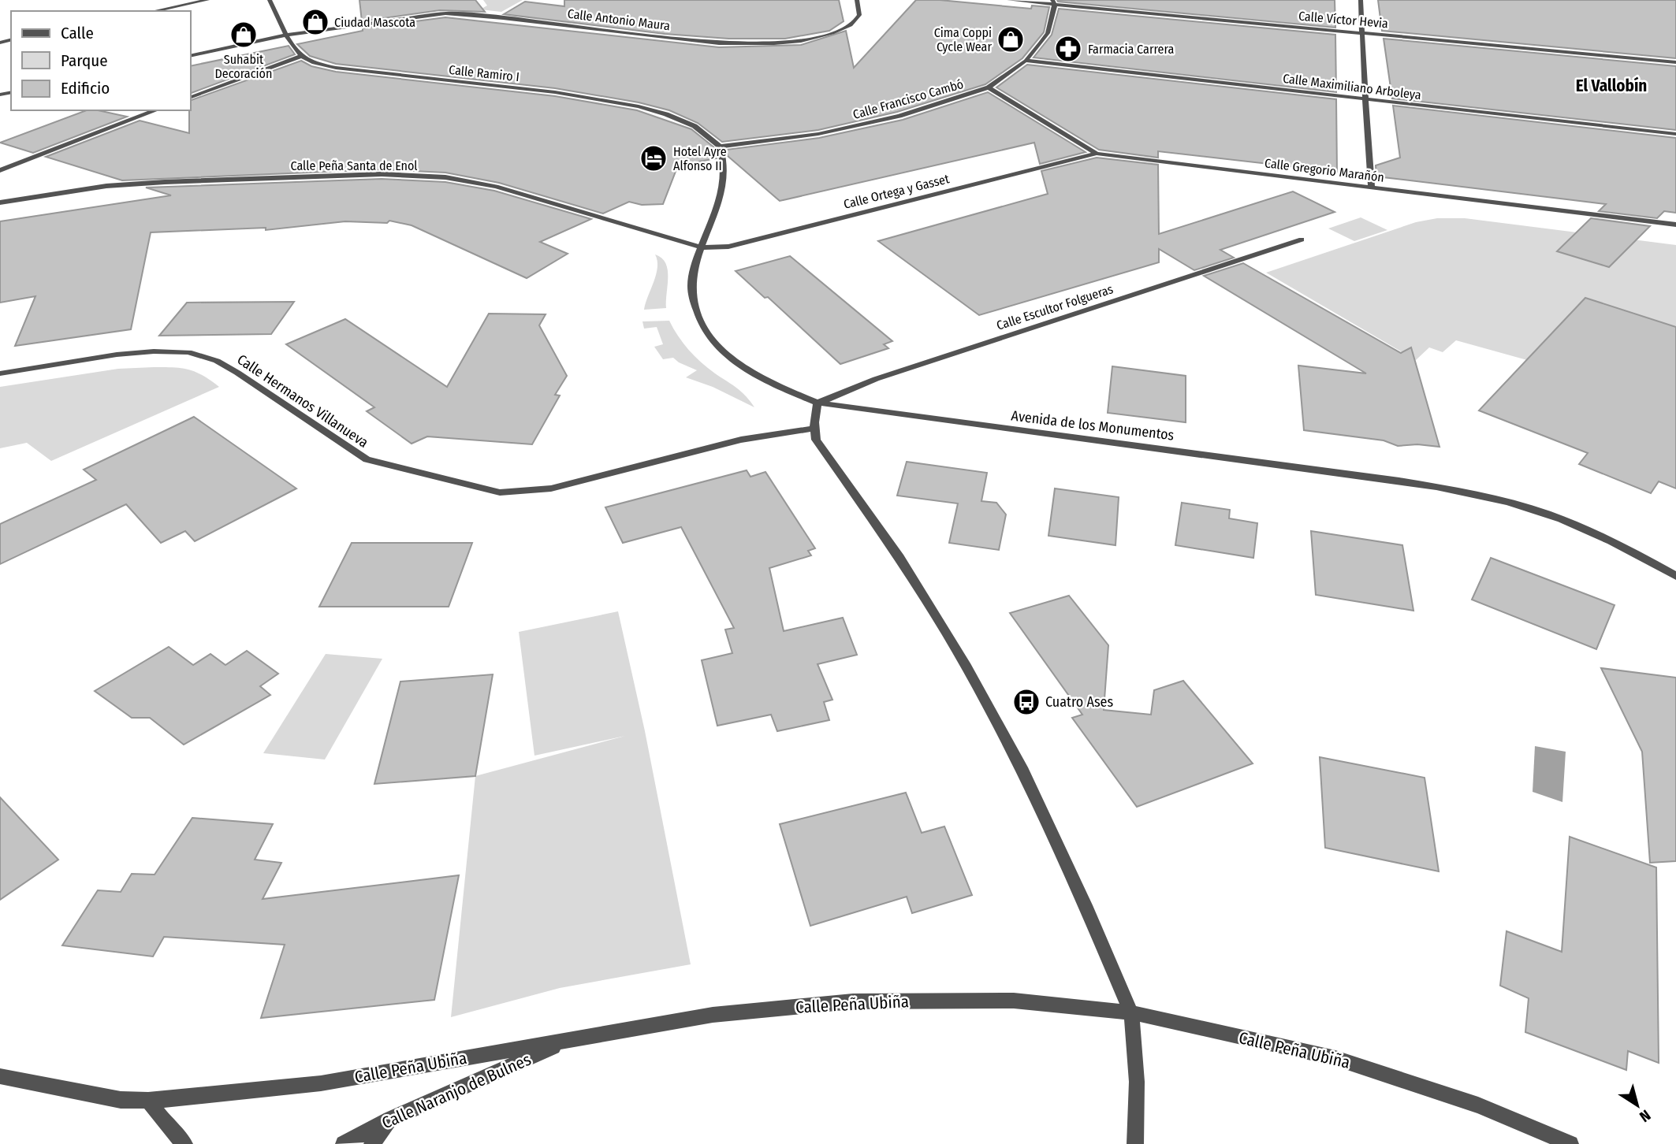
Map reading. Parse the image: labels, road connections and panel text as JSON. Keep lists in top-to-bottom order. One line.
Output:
{"streets":{"street":["Calle Antonio Maura","Calle Víctor Hevia","Calle Ramiro I","Calle Maximiliano Arboleya","Calle Francisco Cambó","Calle Peña Santa de Enol","Calle Gregorio Marañón","Calle Ortega y Gasset","Calle Escultor Folgueras","Calle Hermanos Villanueva","Avenida de los Monumentos","Calle Peña Ubiña","Calle Naranjo de Bulnes"]},"crossings":[["Calle Víctor Hevia","Calle Francisco Cambó"],["Calle Ramiro I","Calle Francisco Cambó"],["Calle Ramiro I","Avenida de los Monumentos"],["Calle Maximiliano Arboleya","Calle Francisco Cambó"],["Calle Francisco Cambó","Calle Gregorio Marañón"],["Calle Francisco Cambó","Avenida de los Monumentos"],["Calle Peña Santa de Enol","Calle Ortega y Gasset"],["Calle Peña Santa de Enol","Avenida de los Monumentos"],["Calle Gregorio Marañón","Calle Ortega y Gasset"],["Calle Ortega y Gasset","Avenida de los Monumentos"],["Calle Escultor Folgueras","Avenida de los Monumentos"],["Calle Peña Ubiña","Calle Naranjo de Bulnes"]],"districts":["El Vallobín"],"places":{"shop":["Ciudad Mascota","Suhabit Decoración","Cima Coppi Cycle Wear"],"pharmacy":["Farmacia Carrera"],"hotel":["Hotel Ayre Alfonso II"],"bus stop":["Cuatro Ases"]},"legend":["Calle","Parque","Edificio"],"north":"bottom right"}
